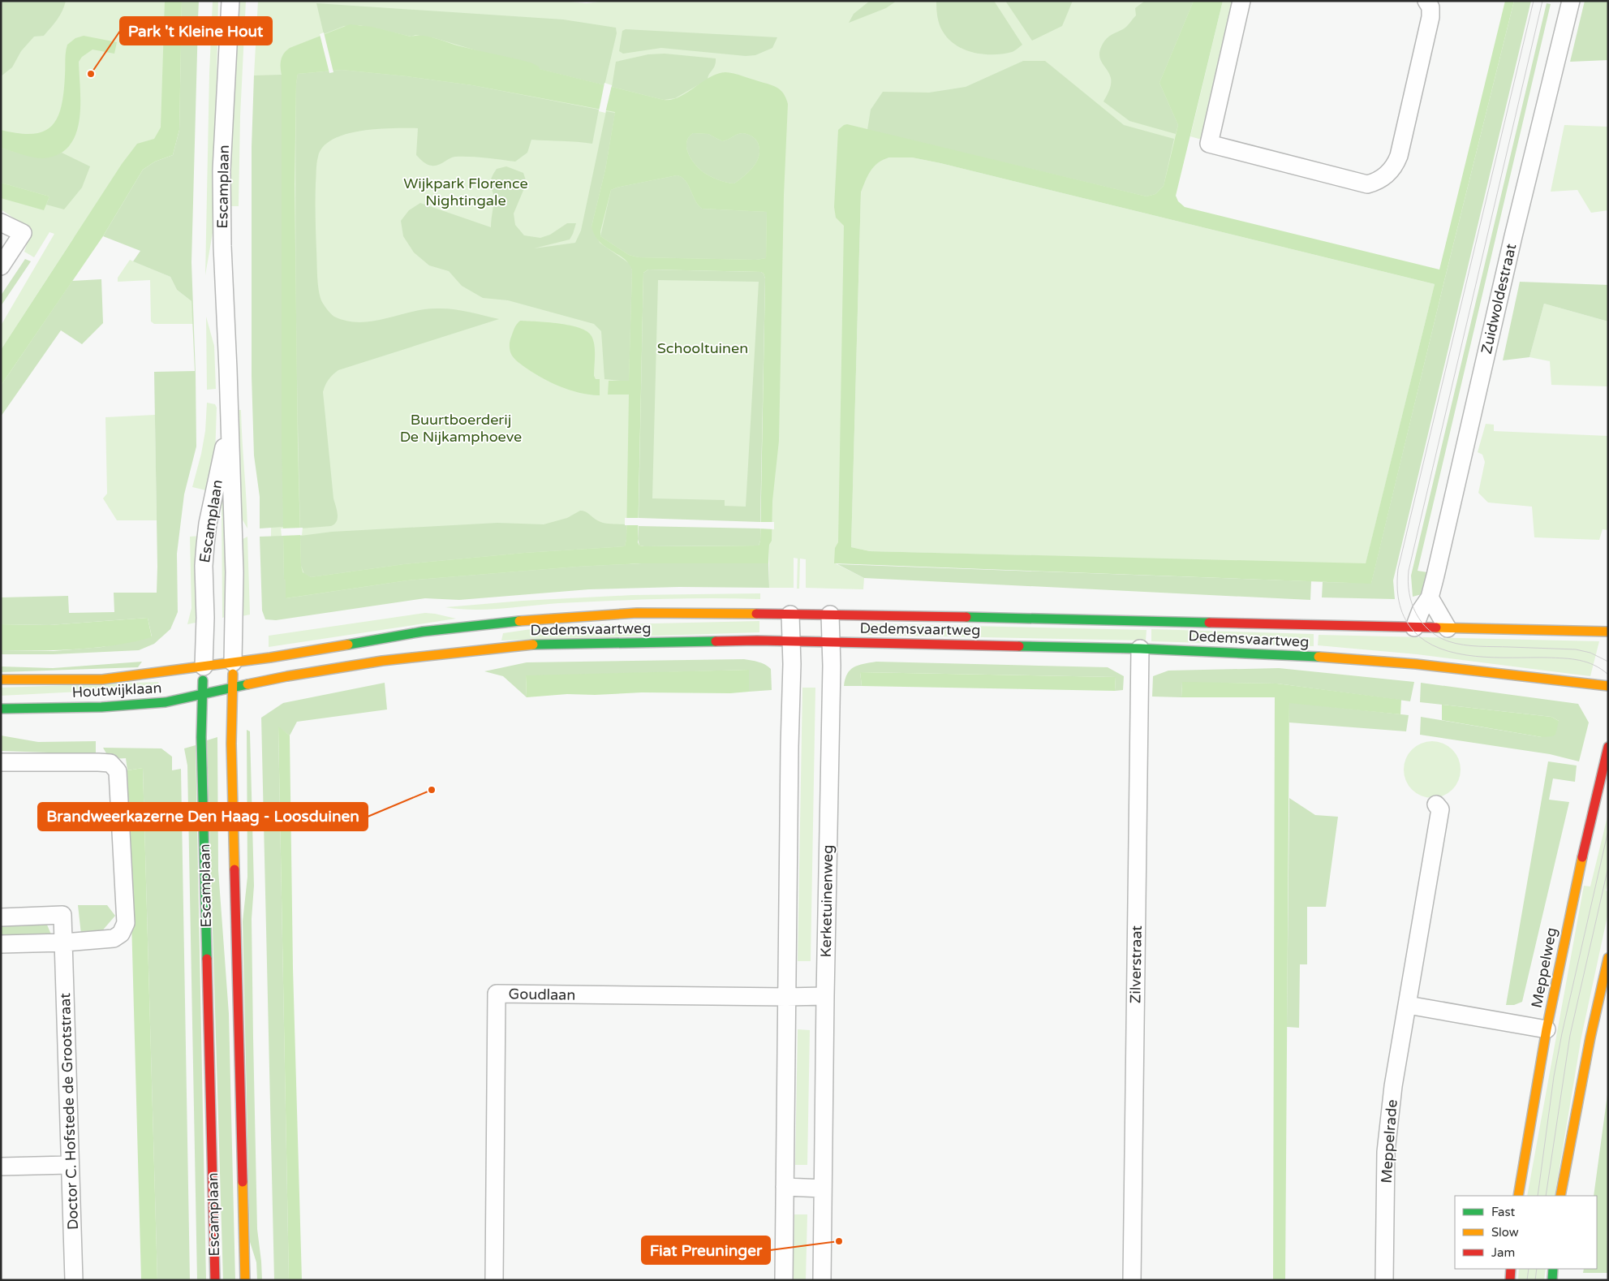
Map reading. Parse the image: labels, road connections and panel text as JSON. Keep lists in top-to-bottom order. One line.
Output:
{"streets":{"main road":["Escamplaan","Dedemsvaartweg","Houtwijklaan","Meppelweg"],"street":["Zuidwoldestraat","Kerketuinenweg","Zilverstraat","Goudlaan","Doctor C. Hofstede de Grootstraat","Meppelrade"]},"crossings":[["Escamplaan","Dedemsvaartweg"],["Escamplaan","Houtwijklaan"],["Zuidwoldestraat","Dedemsvaartweg"],["Dedemsvaartweg","Houtwijklaan"],["Dedemsvaartweg","Kerketuinenweg"],["Dedemsvaartweg","Zilverstraat"],["Kerketuinenweg","Goudlaan"]],"parks":["Wijkpark Florence Nightingale","Schooltuinen","Buurtboerderij De Nijkamphoeve"],"places":["Park 't Kleine Hout","Brandweerkazerne Den Haag - Loosduinen","Fiat Preuninger"],"legend":["Fast","Slow","Jam"]}
